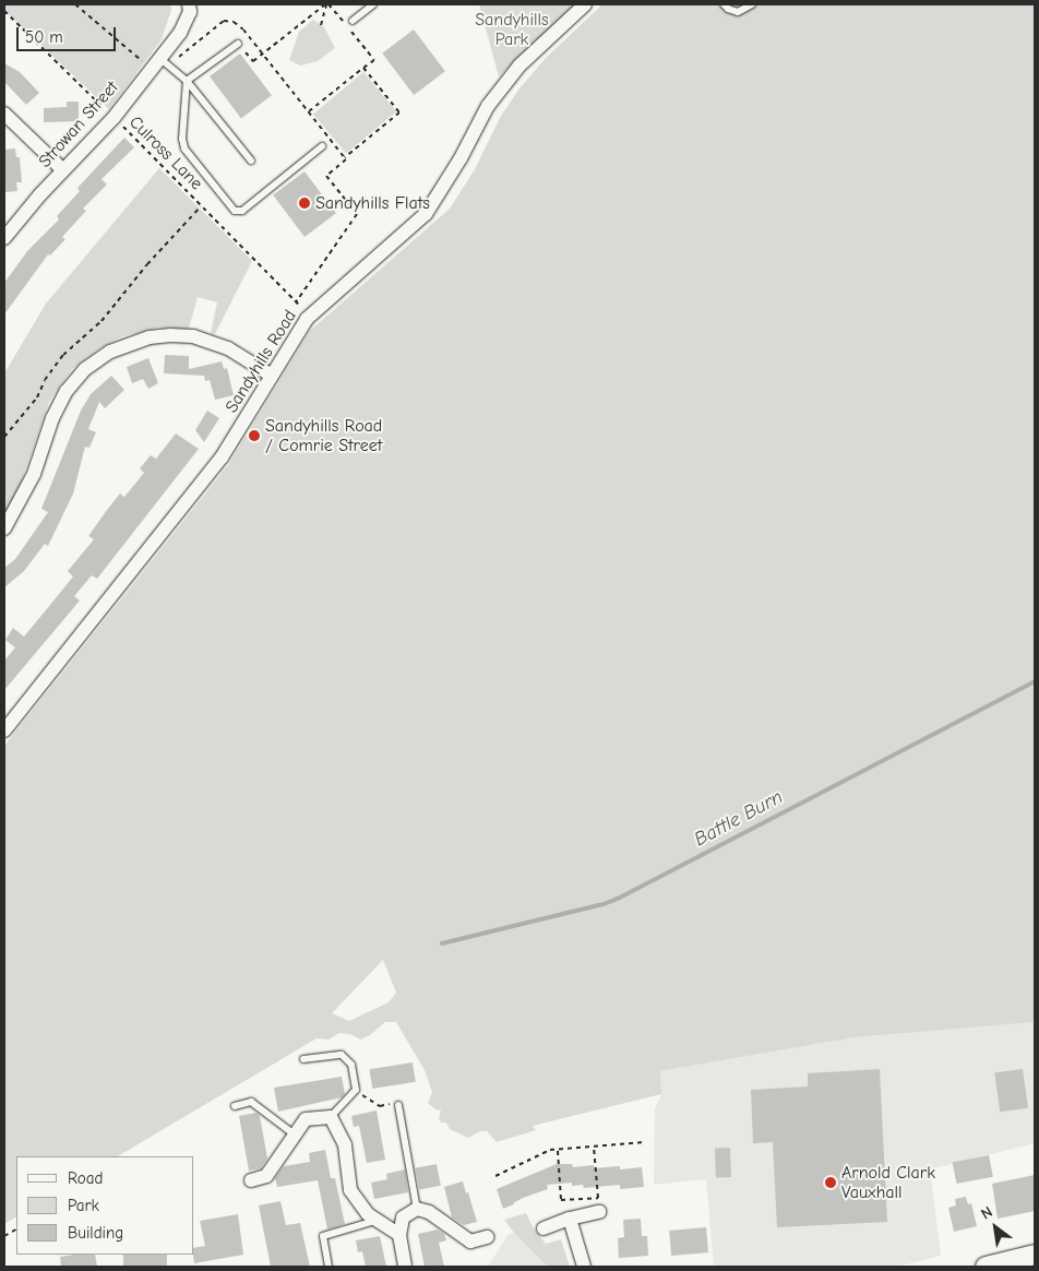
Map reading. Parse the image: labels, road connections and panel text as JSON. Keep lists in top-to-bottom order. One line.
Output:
{"streets":{"street":["Strowan Street","Sandyhills Road"],"path":["Culross Lane"]},"crossings":[["Strowan Street","Culross Lane"],["Culross Lane","Sandyhills Road"]],"water":["Battle Burn"],"parks":["Sandyhills Park"],"places":["Sandyhills Flats","Sandyhills Road / Comrie Street","Arnold Clark Vauxhall"],"legend":["Road","Park","Building"],"scale_bar":"50 m","north":"top left"}
